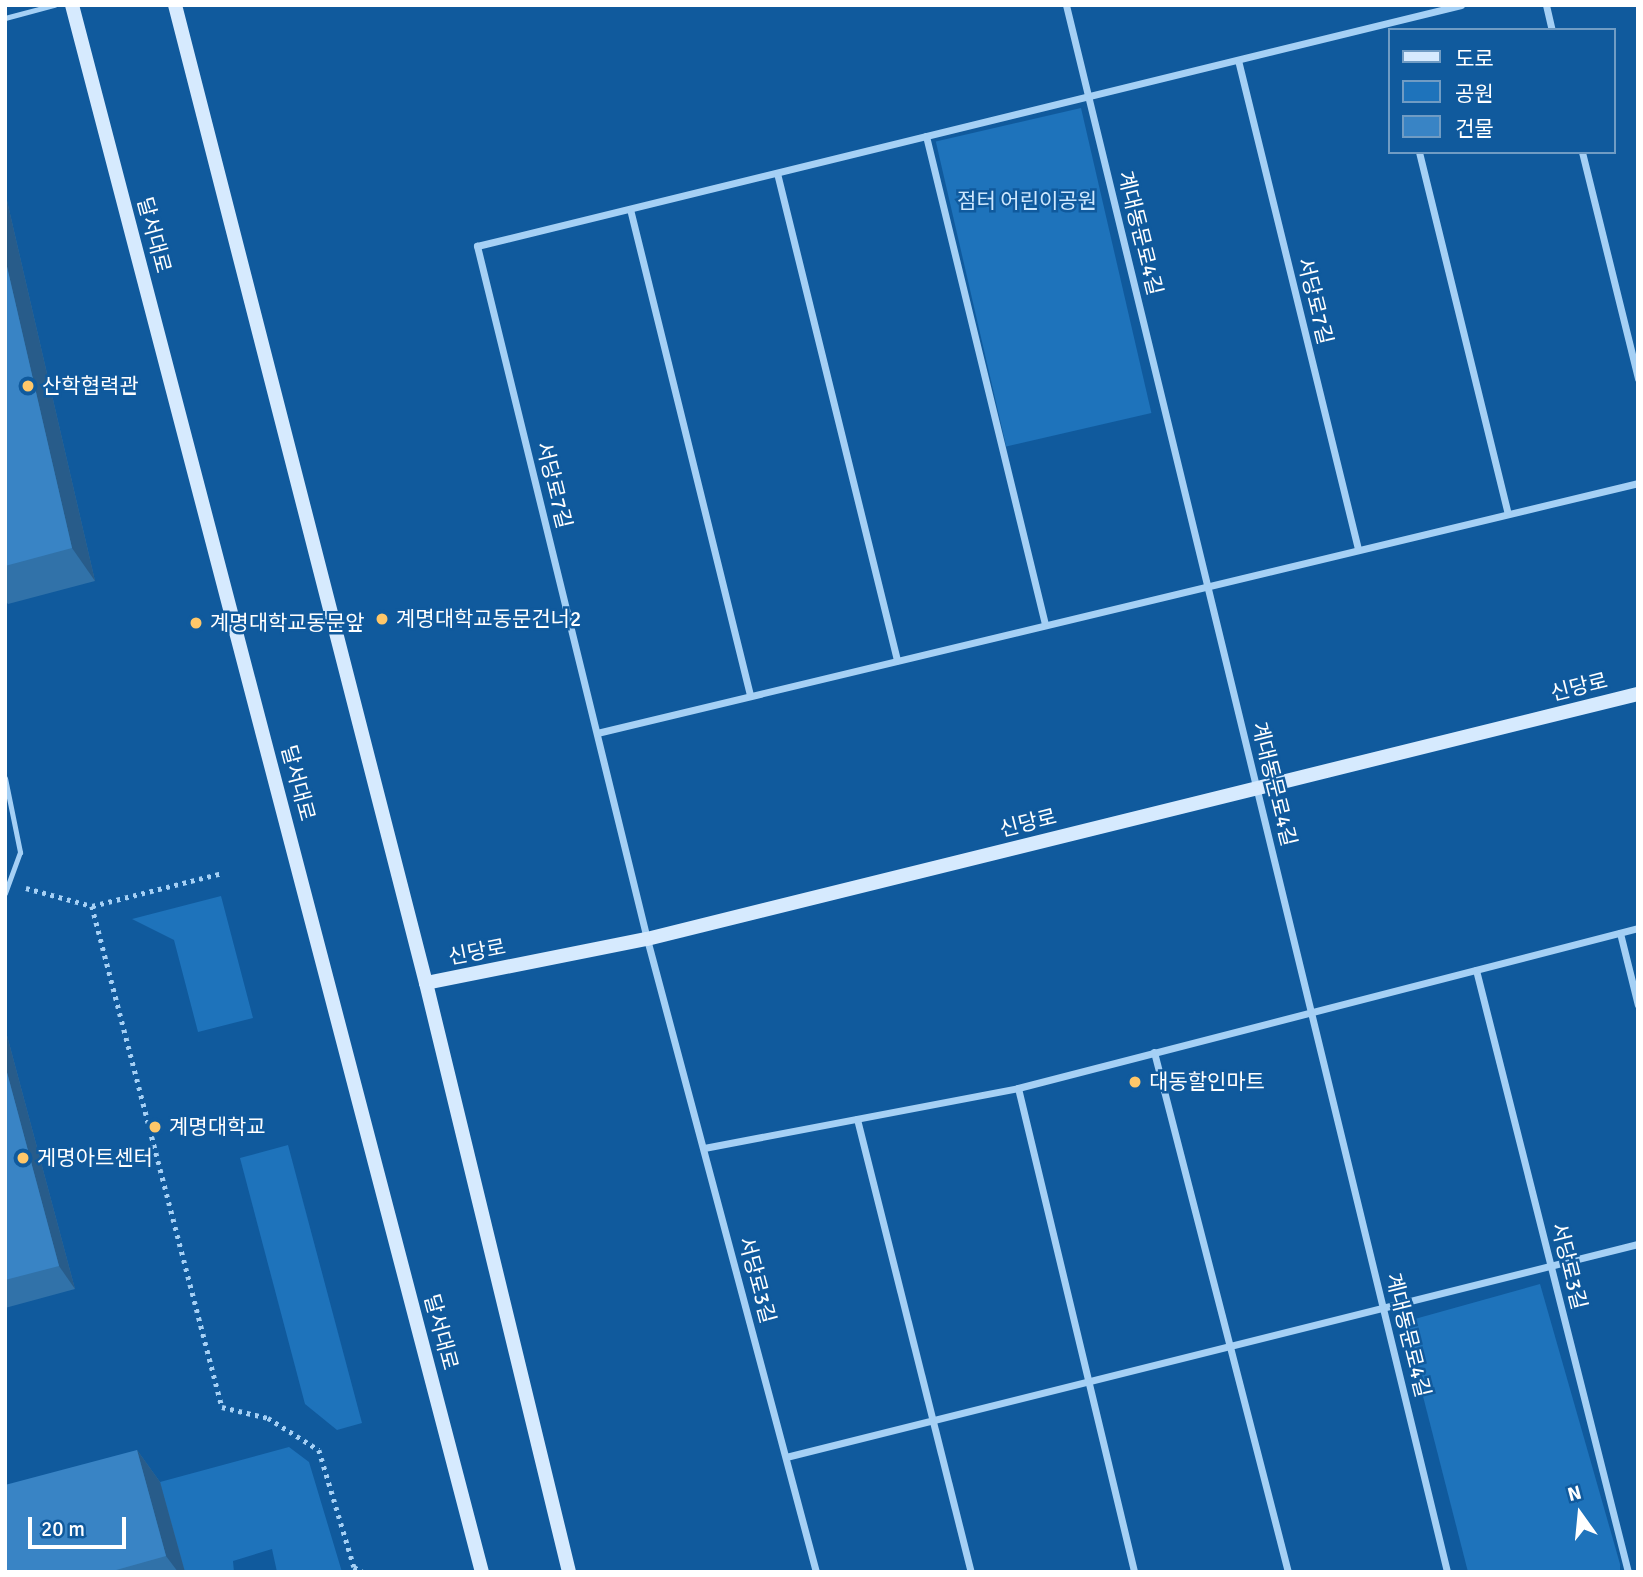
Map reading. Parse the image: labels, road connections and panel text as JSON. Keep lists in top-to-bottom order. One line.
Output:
{"streets":{"main road":["달서대로","신당로"],"street":["계대동문로4길","서당로7길","서당로3길"]},"crossings":[["계대동문로4길","서당로7길"],["계대동문로4길","신당로"],["서당로7길","서당로3길"],["신당로","서당로3길"]],"parks":["점터 어린이공원"],"places":["산학협력관","계명대학교동문건너2","계명대학교동문앞","대동할인마트","계명대학교","게명아트센터"],"legend":["도로","공원","건물"],"scale_bar":"20 m","north":"top"}
